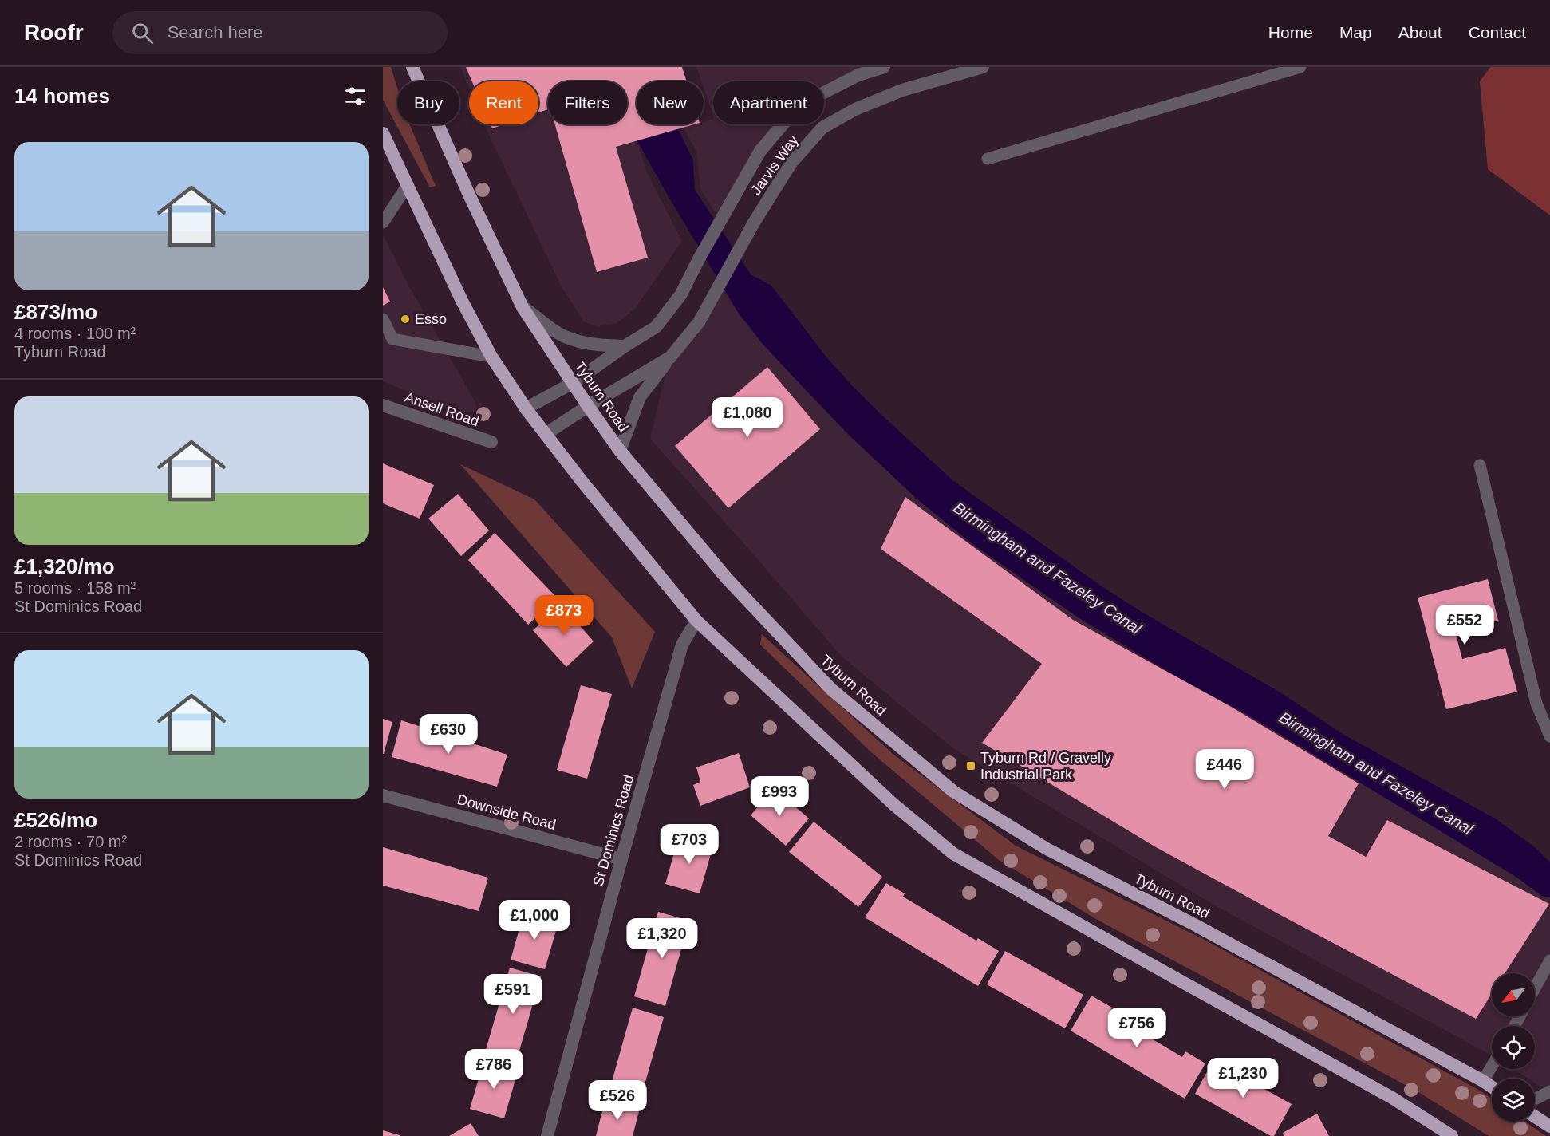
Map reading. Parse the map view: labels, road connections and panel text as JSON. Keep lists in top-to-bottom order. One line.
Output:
{"streets":{"highway":["Tyburn Road"],"street":["Jarvis Way","Ansell Road","Downside Road","St Dominics Road"]},"crossings":[["Jarvis Way","Tyburn Road"],["Downside Road","St Dominics Road"]],"water":["Birmingham and Fazeley Canal"],"places":{"other":["Esso"],"transit":["Tyburn Rd / Gravelly Industrial Park"]},"north":"bottom left","page":{"header":"Roofr","search":"Search here","nav":["Home","Map","About","Contact"],"heading":"14 homes","chip":["Buy","Rent","Filters","New","Apartment"],"list":[{"name":"£873/mo","note":"4 rooms · 100 m² · Tyburn Road"},{"name":"£1,320/mo","note":"5 rooms · 158 m² · St Dominics Road"},{"name":"£526/mo","note":"2 rooms · 70 m² · St Dominics Road"}],"price":["£1,080","£873","£552","£630","£446","£993","£703","£1,000","£1,320","£591","£756","£786","£1,230","£526"]}}
